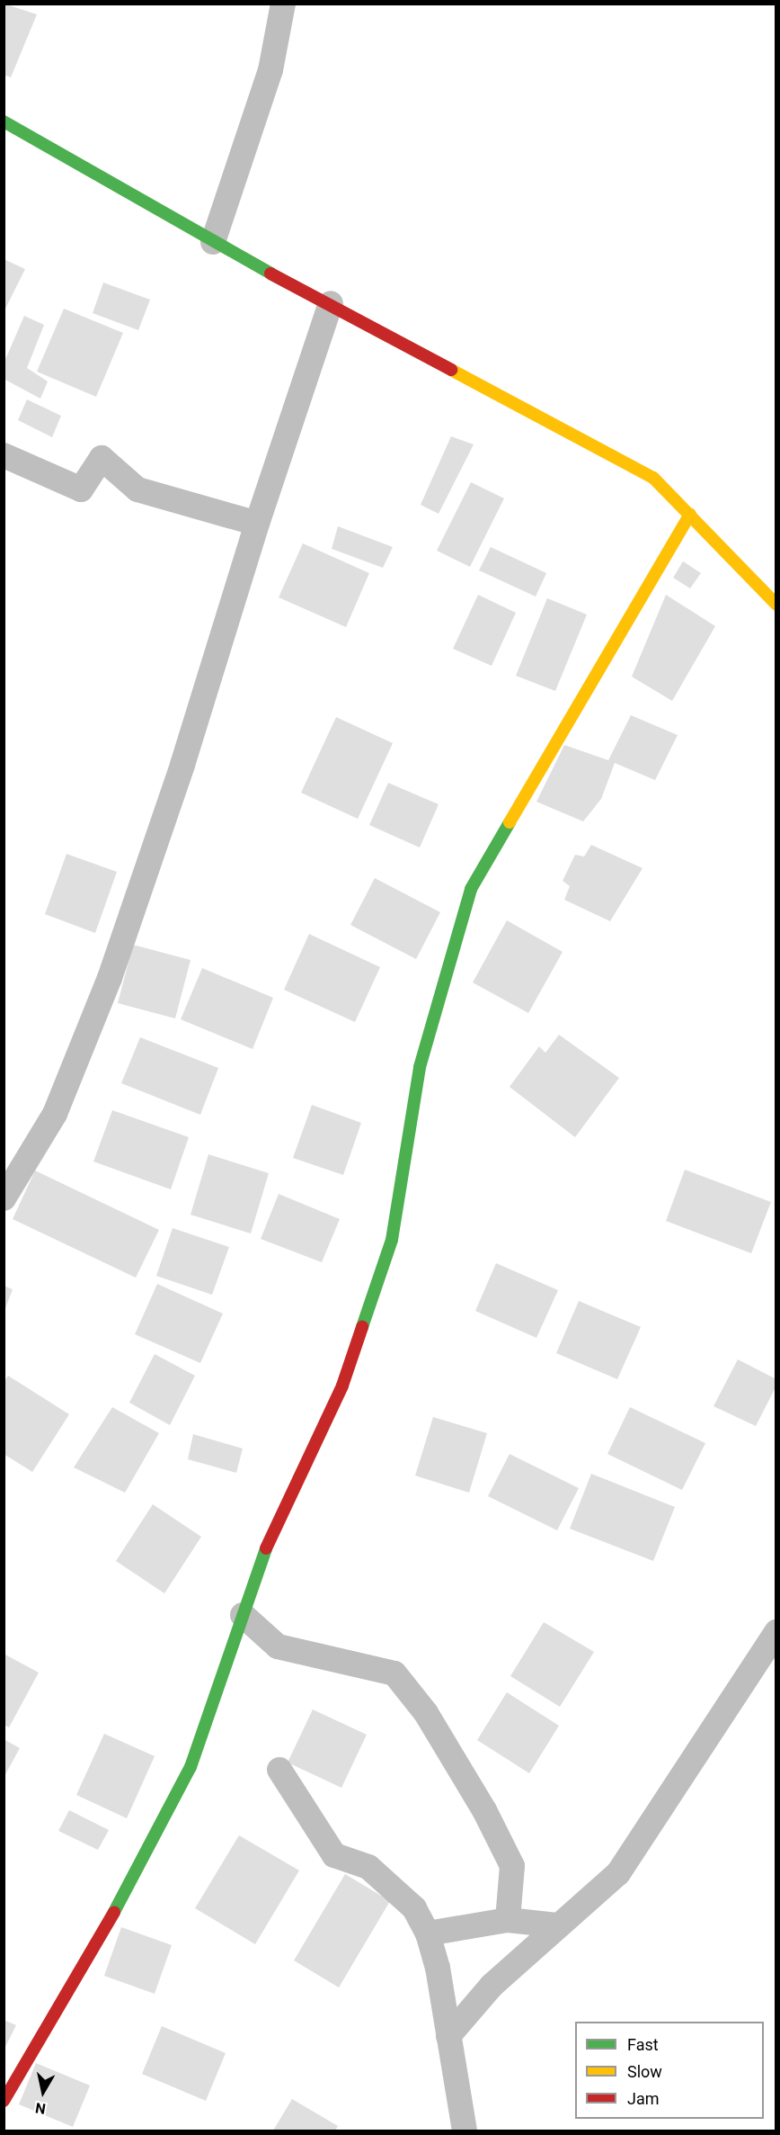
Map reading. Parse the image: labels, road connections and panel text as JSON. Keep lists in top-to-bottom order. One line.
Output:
{"legend":["Fast","Slow","Jam"],"north":"bottom"}
